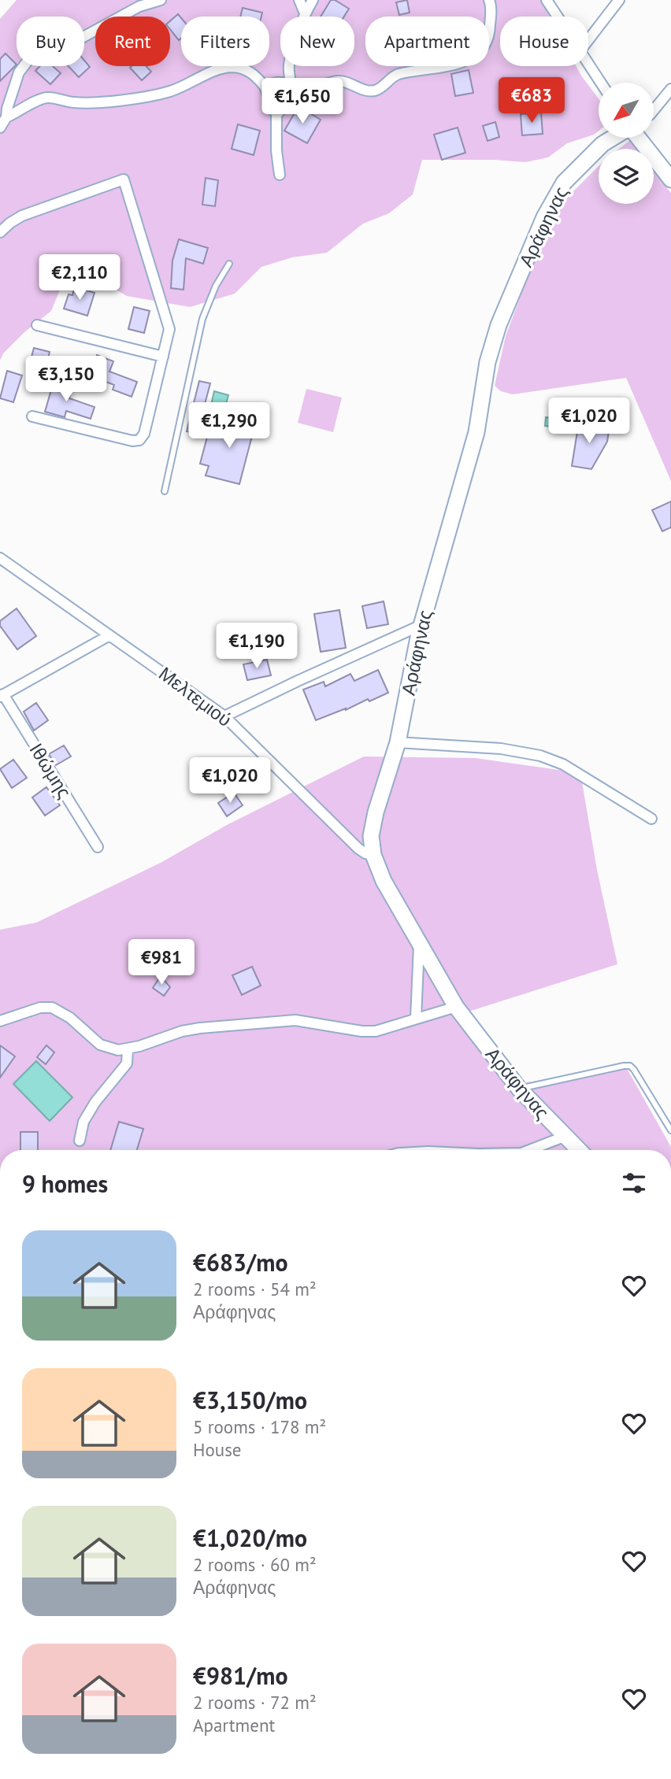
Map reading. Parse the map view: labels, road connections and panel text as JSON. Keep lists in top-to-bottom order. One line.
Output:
{"streets":{"main road":["Αράφηνας"],"street":["Μελτεμιού","Ιθώμης"]},"crossings":[["Αράφηνας","Μελτεμιού"]],"north":"bottom left","page":{"chip":["Buy","Rent","Filters","New","Apartment","House"],"price":["€683","€1,650","€2,110","€3,150","€1,020","€1,290","€1,190","€1,020","€981"],"heading":"9 homes","list":[{"name":"€683/mo","note":"2 rooms · 54 m² · Αράφηνας"},{"name":"€3,150/mo","note":"5 rooms · 178 m² · House"},{"name":"€1,020/mo","note":"2 rooms · 60 m² · Αράφηνας"},{"name":"€981/mo","note":"2 rooms · 72 m² · Apartment"}]}}
